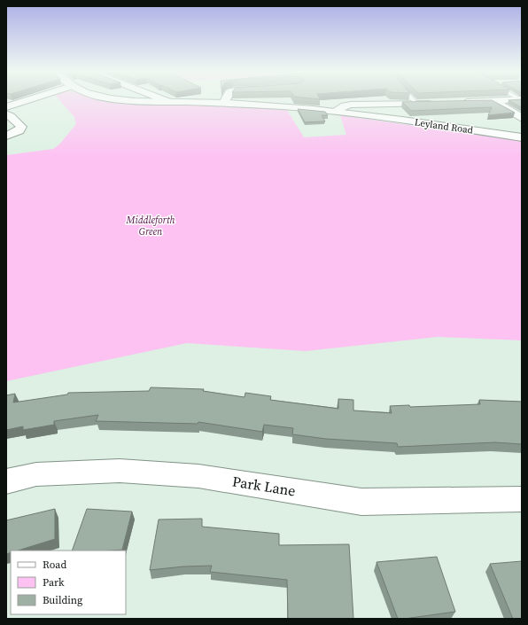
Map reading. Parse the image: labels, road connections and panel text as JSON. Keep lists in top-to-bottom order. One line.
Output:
{"streets":{"street":["Leyland Road","Park Lane"]},"parks":["Middleforth Green"],"legend":["Road","Park","Building"]}
